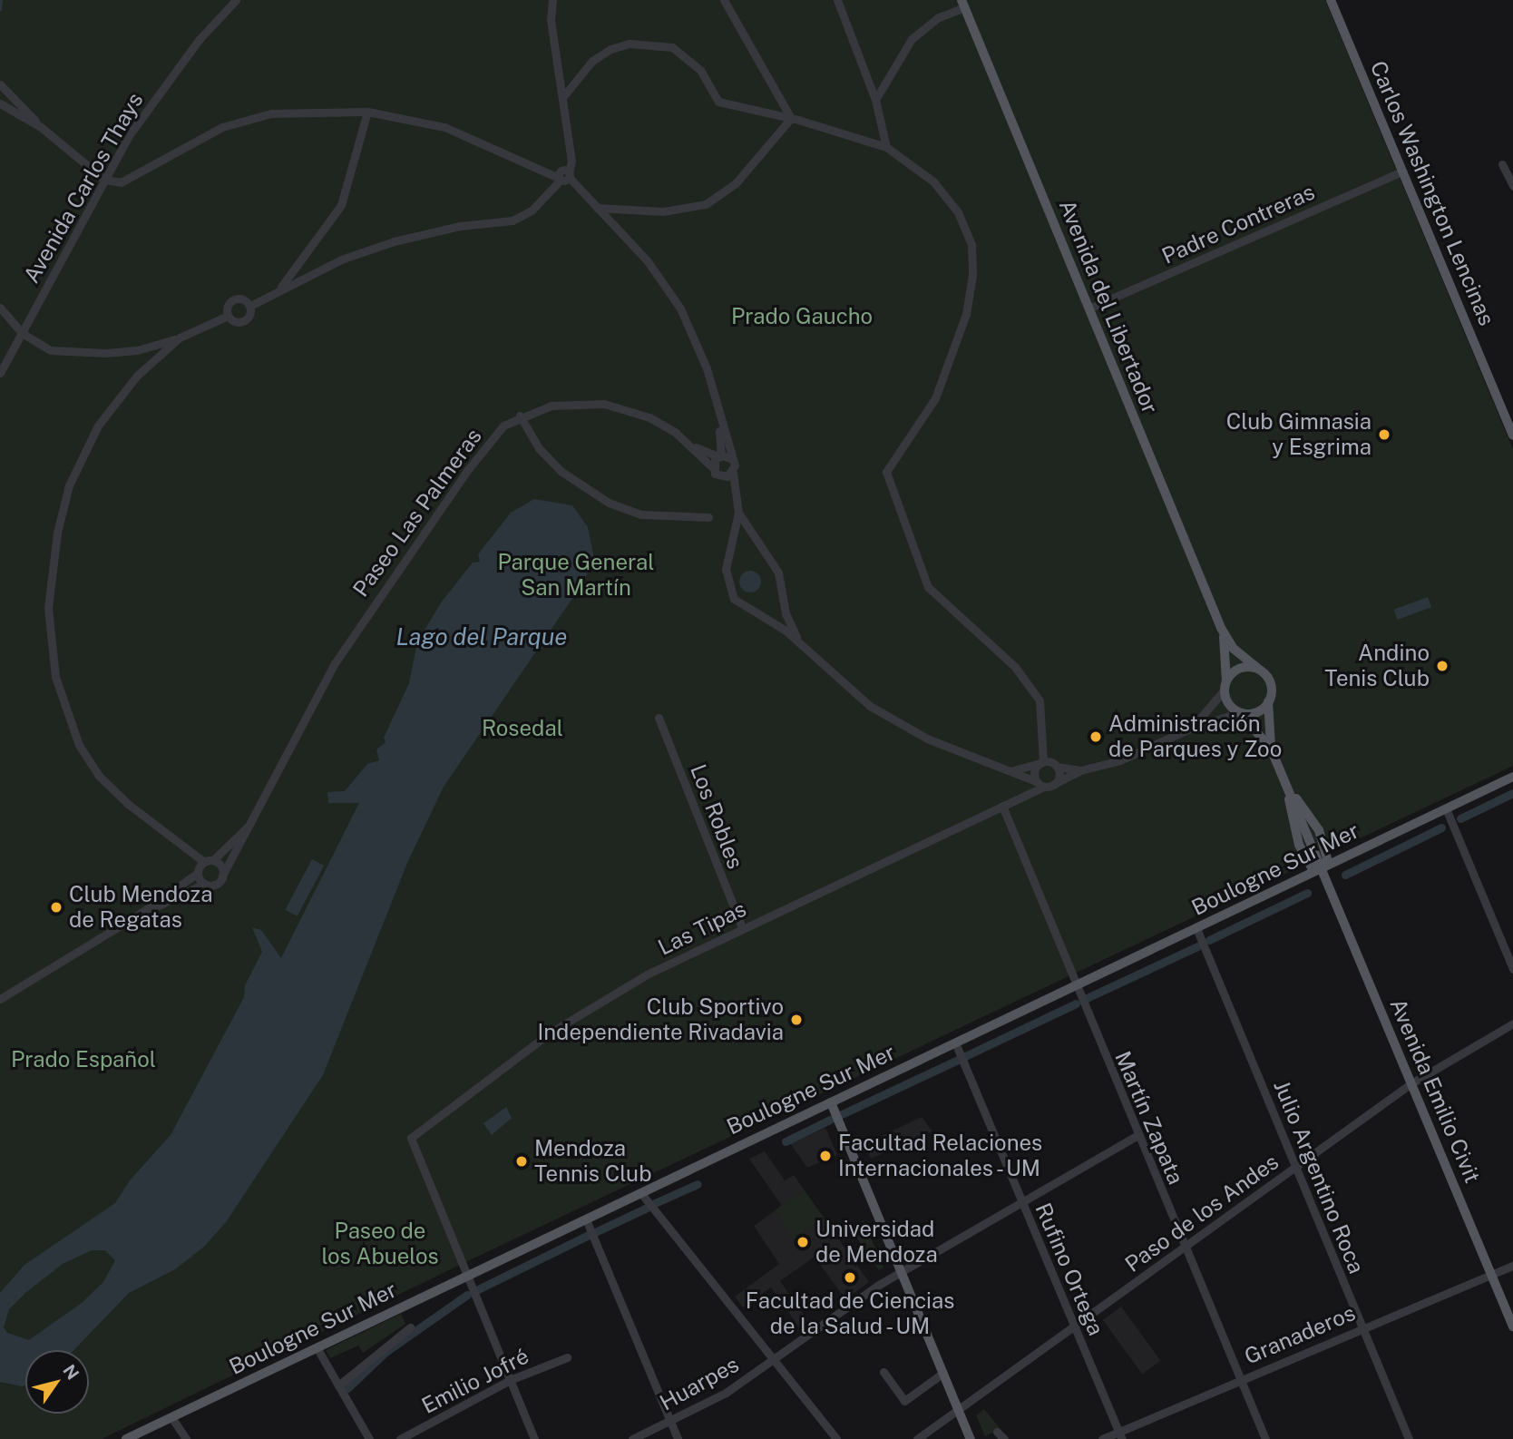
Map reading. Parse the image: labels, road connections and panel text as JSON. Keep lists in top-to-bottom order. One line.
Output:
{"streets":{"main road":["Carlos Washington Lencinas","Avenida del Libertador","Boulogne Sur Mer","Avenida Emilio Civit"],"street":["Avenida Carlos Thays","Padre Contreras","Paseo Las Palmeras","Los Robles","Las Tipas","Martín Zapata","Julio Argentino Roca","Paso de los Andes","Rufino Ortega","Granaderos","Emilio Jofré","Huarpes"]},"crossings":[["Carlos Washington Lencinas","Padre Contreras"],["Padre Contreras","Avenida del Libertador"],["Los Robles","Las Tipas"],["Boulogne Sur Mer","Las Tipas"],["Boulogne Sur Mer","Avenida Emilio Civit"],["Boulogne Sur Mer","Martín Zapata"],["Boulogne Sur Mer","Julio Argentino Roca"],["Boulogne Sur Mer","Rufino Ortega"],["Las Tipas","Martín Zapata"],["Avenida Emilio Civit","Paso de los Andes"],["Avenida Emilio Civit","Granaderos"],["Martín Zapata","Paso de los Andes"],["Martín Zapata","Granaderos"],["Martín Zapata","Huarpes"],["Julio Argentino Roca","Paso de los Andes"],["Julio Argentino Roca","Granaderos"],["Paso de los Andes","Rufino Ortega"],["Rufino Ortega","Granaderos"],["Rufino Ortega","Huarpes"]],"water":["Lago del Parque"],"parks":["Prado Gaucho","Parque General San Martín","Rosedal","Prado Español","Paseo de los Abuelos"],"places":["Club Gimnasia y Esgrima","Andino Tenis Club","Administración de Parques y Zoo","Club Mendoza de Regatas","Club Sportivo Independiente Rivadavia","Facultad Relaciones Internacionales - UM","Mendoza Tennis Club","Universidad de Mendoza","Facultad de Ciencias de la Salud - UM"],"north":"top right"}
